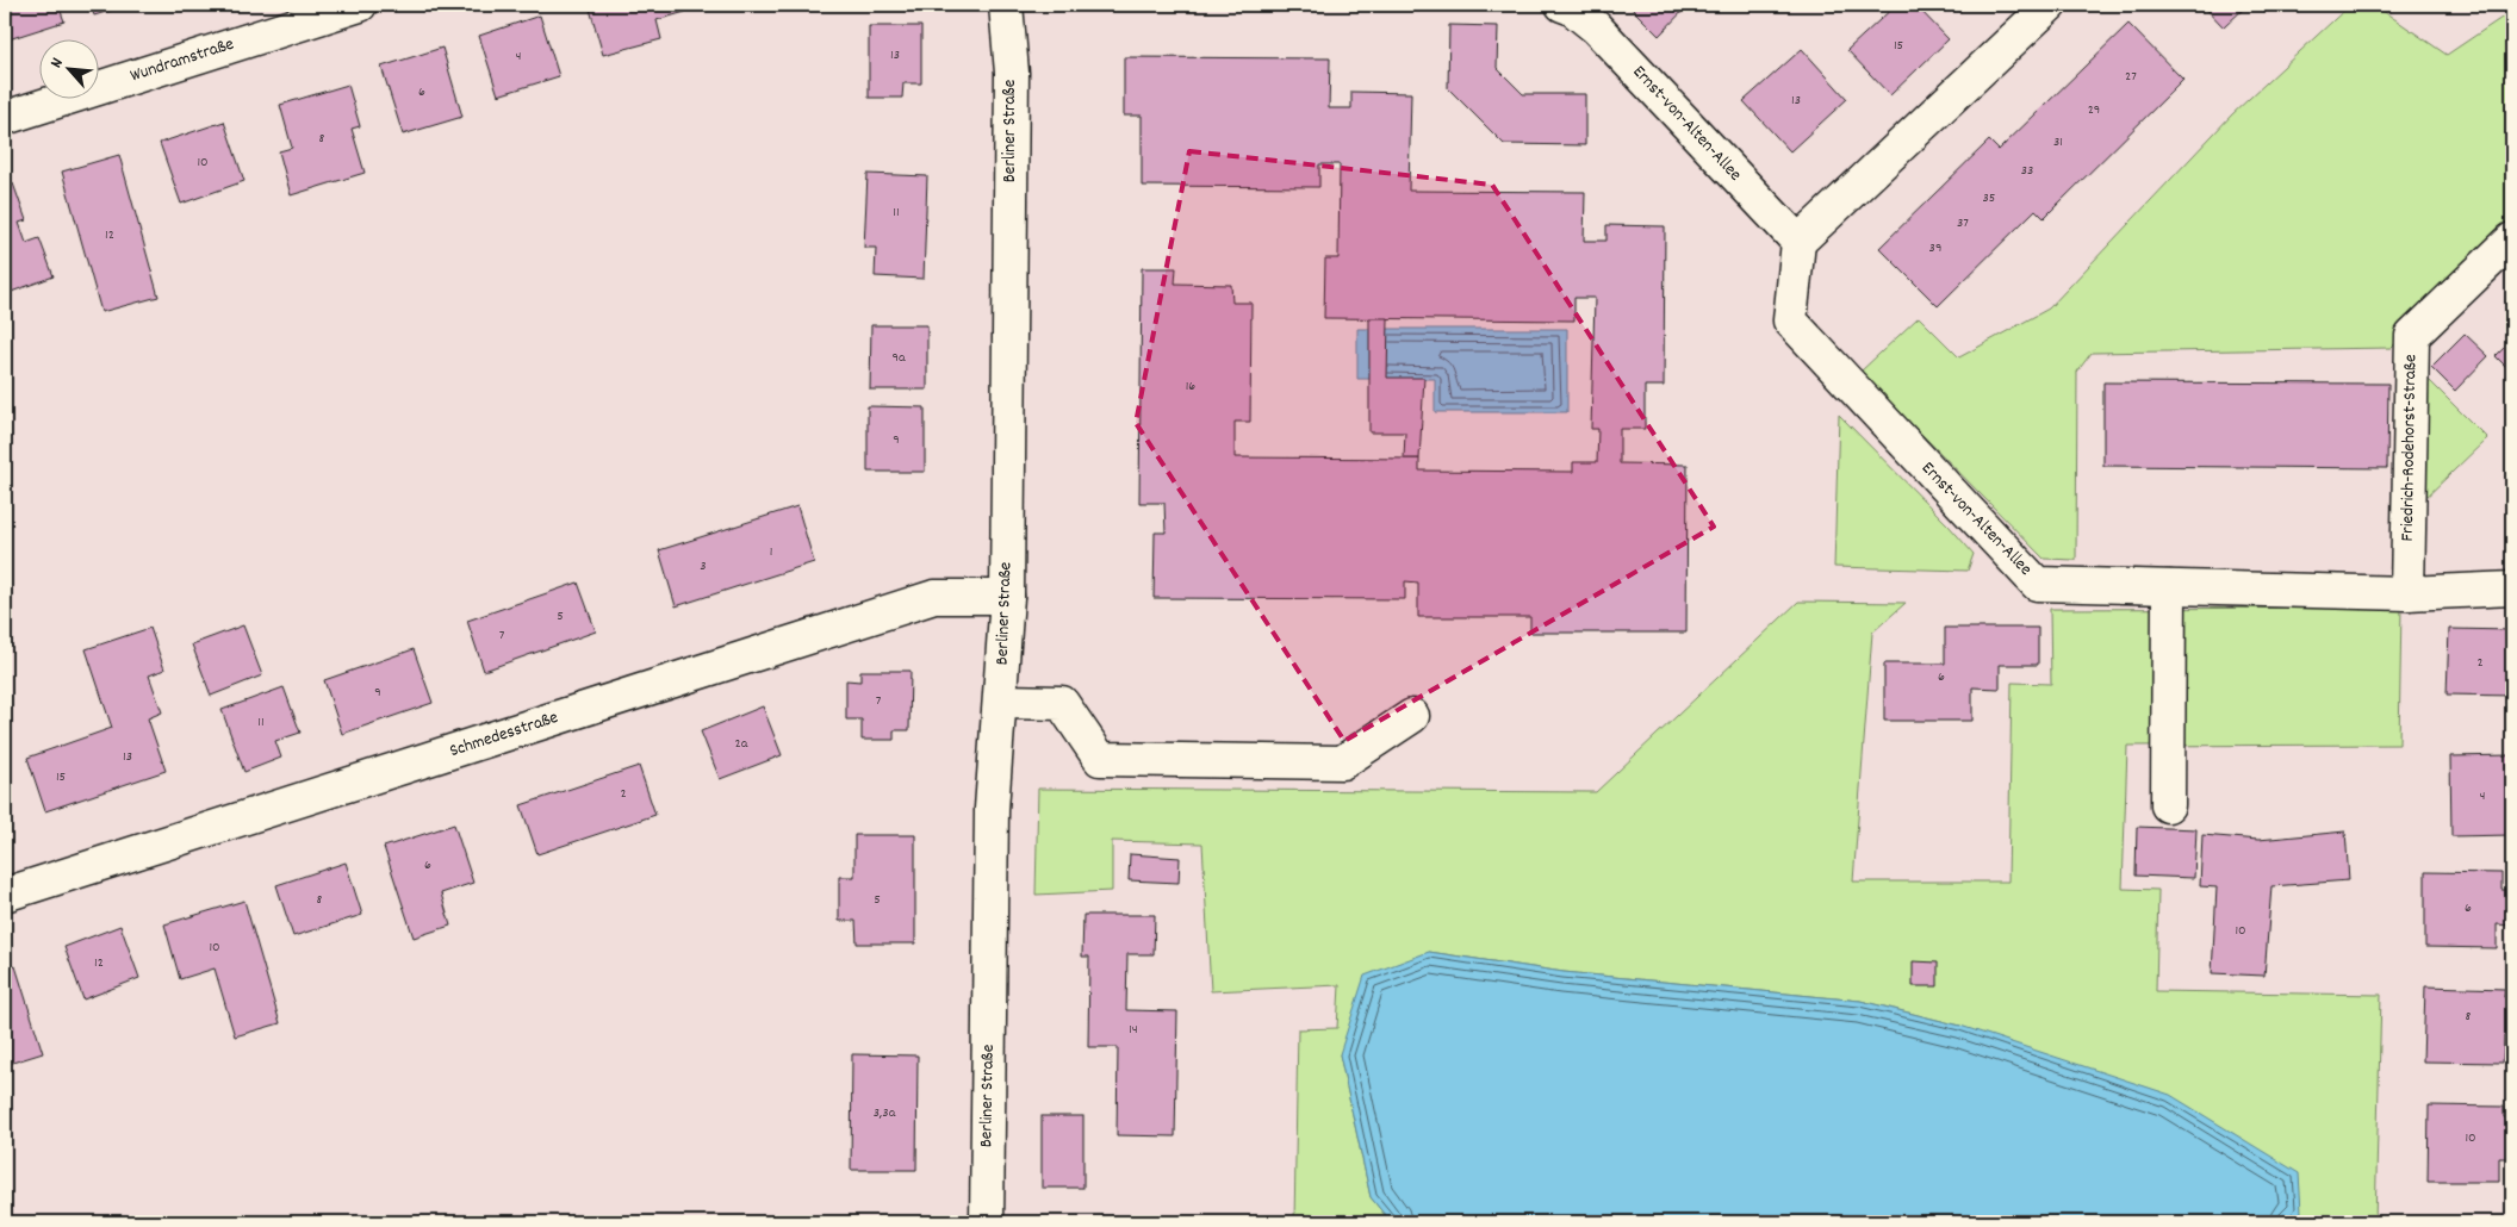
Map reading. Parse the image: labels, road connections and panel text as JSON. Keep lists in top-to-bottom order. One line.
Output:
{"streets":{"street":["Wundramstraße","Ernst-von-Alten-Allee","Berliner Straße","Friedrich-Rodehorst-Straße","Schmedesstraße"]},"crossings":[["Ernst-von-Alten-Allee","Friedrich-Rodehorst-Straße"],["Berliner Straße","Schmedesstraße"]],"house_numbers":["15","13","4","27","6","13","29","8","31","10","33","35","11","37","12","39","9a","16","9","1","3","5","7","2","6","9","7","11","2a","13","15","2","4","6","8","5","6","10","10","12","8","14","3,3a","10"],"north":"top left"}
